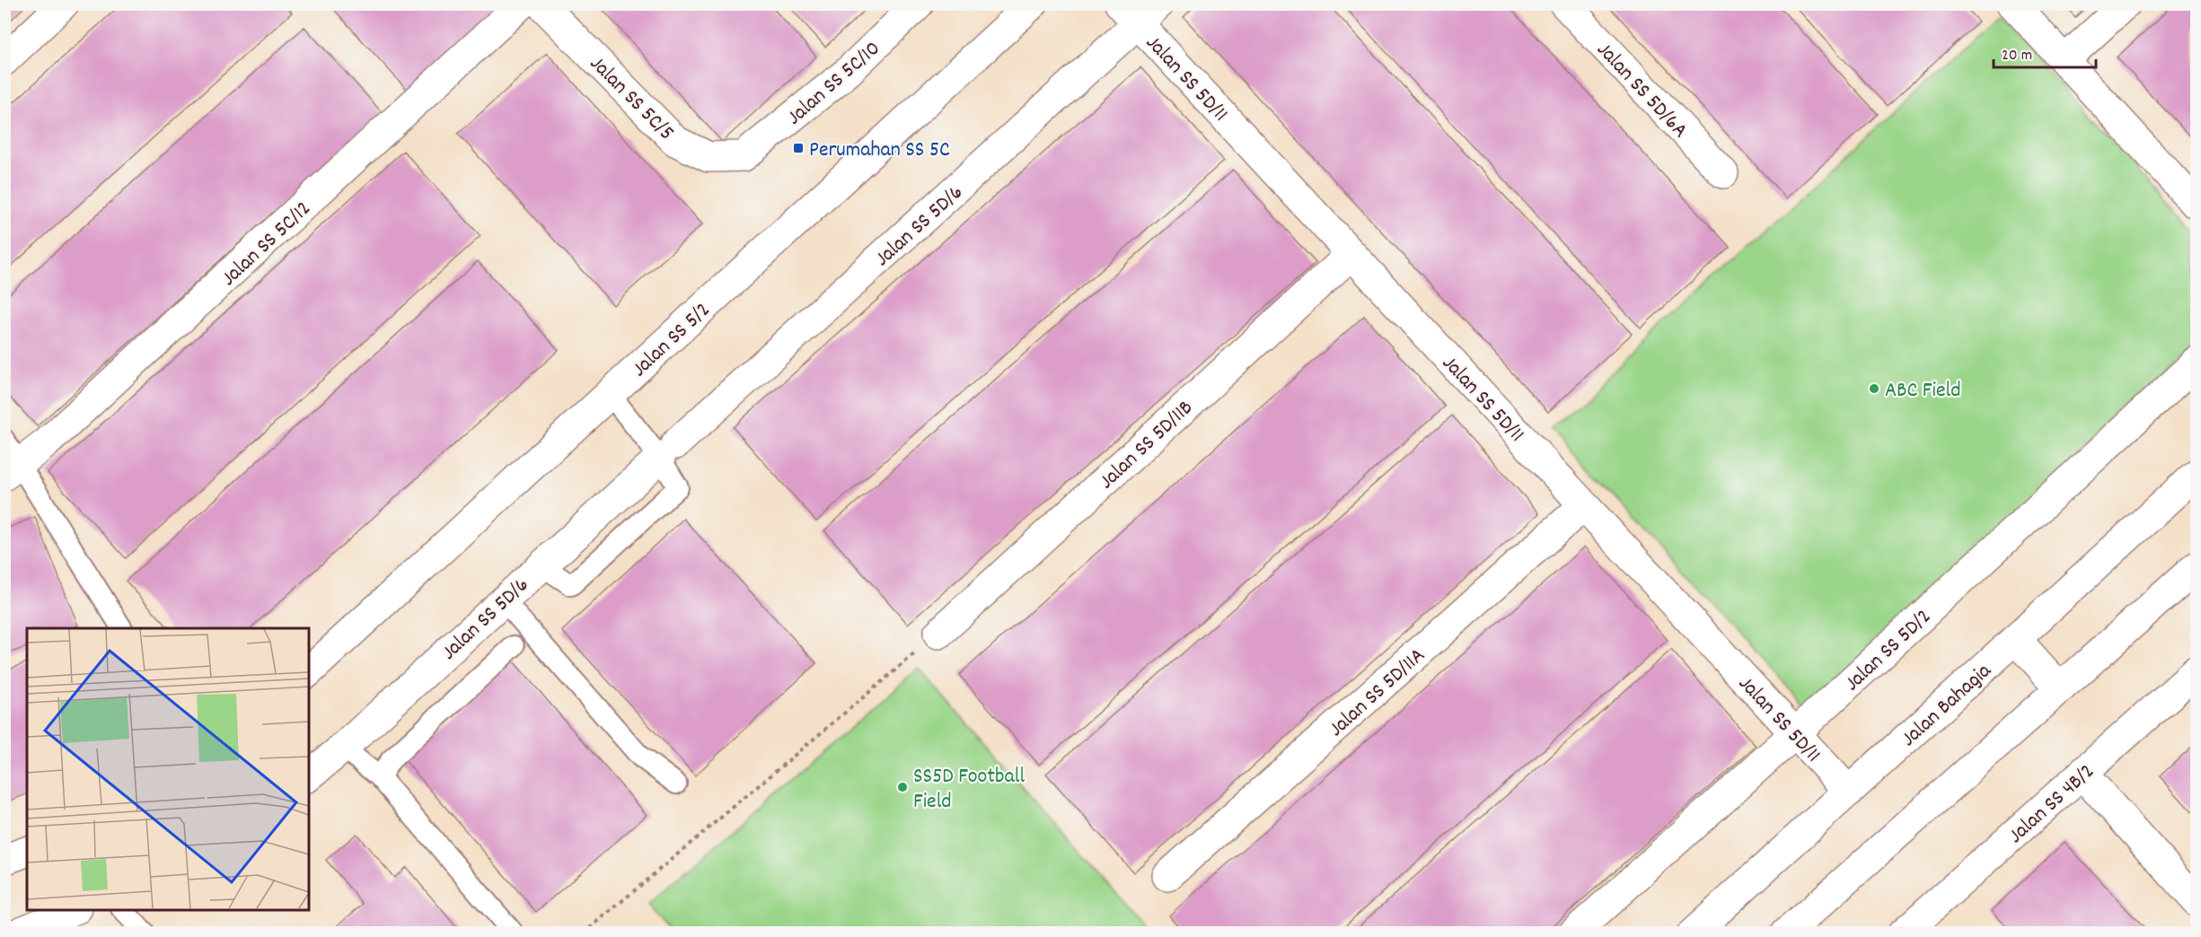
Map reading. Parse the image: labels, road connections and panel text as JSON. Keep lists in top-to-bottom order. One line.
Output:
{"streets":{"street":["Jalan SS 5D/11","Jalan SS 5C/10","Jalan SS 5D/6A","Jalan SS 5C/5","Jalan SS 5D/6","Jalan SS 5C/12","Jalan SS 5/2","Jalan SS 5D/11B","Jalan SS 5D/2","Jalan SS 5D/11A","Jalan Bahagia","Jalan SS 4B/2"]},"crossings":[["Jalan SS 5D/11","Jalan SS 5D/6"],["Jalan SS 5D/11","Jalan SS 5D/11B"],["Jalan SS 5D/11","Jalan SS 5D/2"],["Jalan SS 5D/11","Jalan SS 5D/11A"],["Jalan SS 5D/11","Jalan Bahagia"],["Jalan SS 5C/10","Jalan SS 5C/5"]],"places":{"transit":["Perumahan SS 5C"],"other":["ABC Field","SS5D Football Field"]},"scale_bar":"20 m"}
